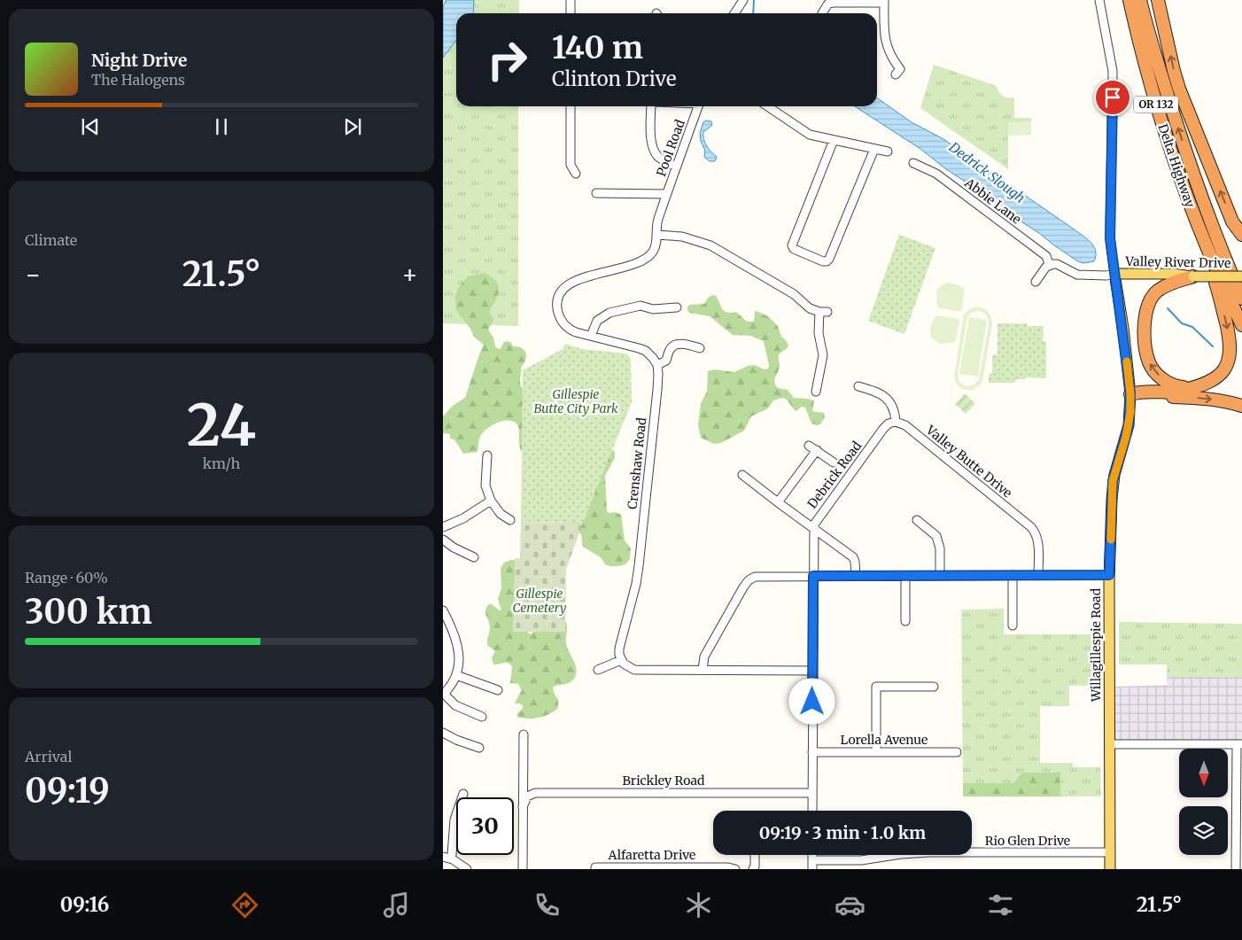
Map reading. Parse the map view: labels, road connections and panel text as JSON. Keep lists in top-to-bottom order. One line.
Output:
{"streets":{"highway":["OR 132","Delta Highway"],"main road":["Valley River Drive","Willagillespie Road"],"street":["Pool Road","Abbie Lane","Valley Butte Drive","Crenshaw Road","Debrick Road","Lorella Avenue","Brickley Road","Rio Glen Drive","Alfaretta Drive"]},"crossings":[["Abbie Lane","Valley River Drive"],["Abbie Lane","Willagillespie Road"],["Valley River Drive","Willagillespie Road"],["Valley Butte Drive","Debrick Road"],["Debrick Road","Lorella Avenue"],["Debrick Road","Brickley Road"],["Willagillespie Road","Rio Glen Drive"]],"water":["Dedrick Slough"],"parks":["Gillespie Butte City Park","Gillespie Cemetery"],"north":"bottom","page":{"turn":["140 m","Clinton Drive"],"song":["Night Drive","The Halogens"],"tile":["Climate",["24","km/h"],["Range · 60%","300 km"],["Arrival","09:19"]],"heat":["−","21.5°","+"],"limit":"30","trip":"09:19 · 3 min · 1.0 km","tabs":["09:16","21.5°"]}}
